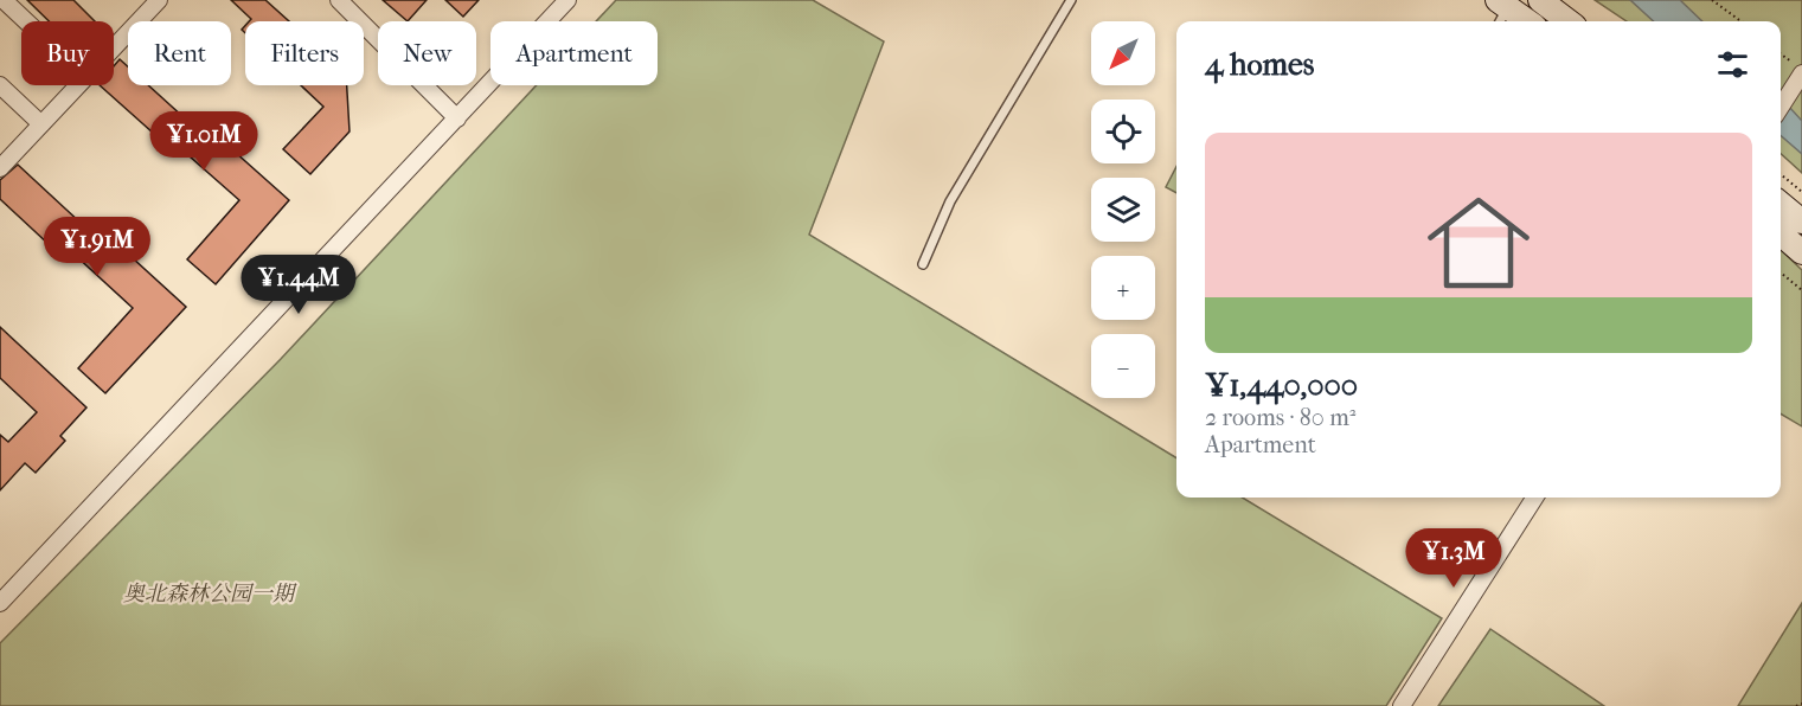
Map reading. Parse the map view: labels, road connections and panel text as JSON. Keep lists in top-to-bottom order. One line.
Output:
{"parks":["奥北森林公园一期"],"north":"bottom left","page":{"map_buttons":["+","−"],"chip":["Buy","Rent","Filters","New","Apartment"],"heading":"4 homes","list":[{"name":"¥1,440,000","note":"2 rooms · 80 m² · Apartment"}],"price":["¥1.01M","¥1.91M","¥1.44M","¥1.3M"]}}
